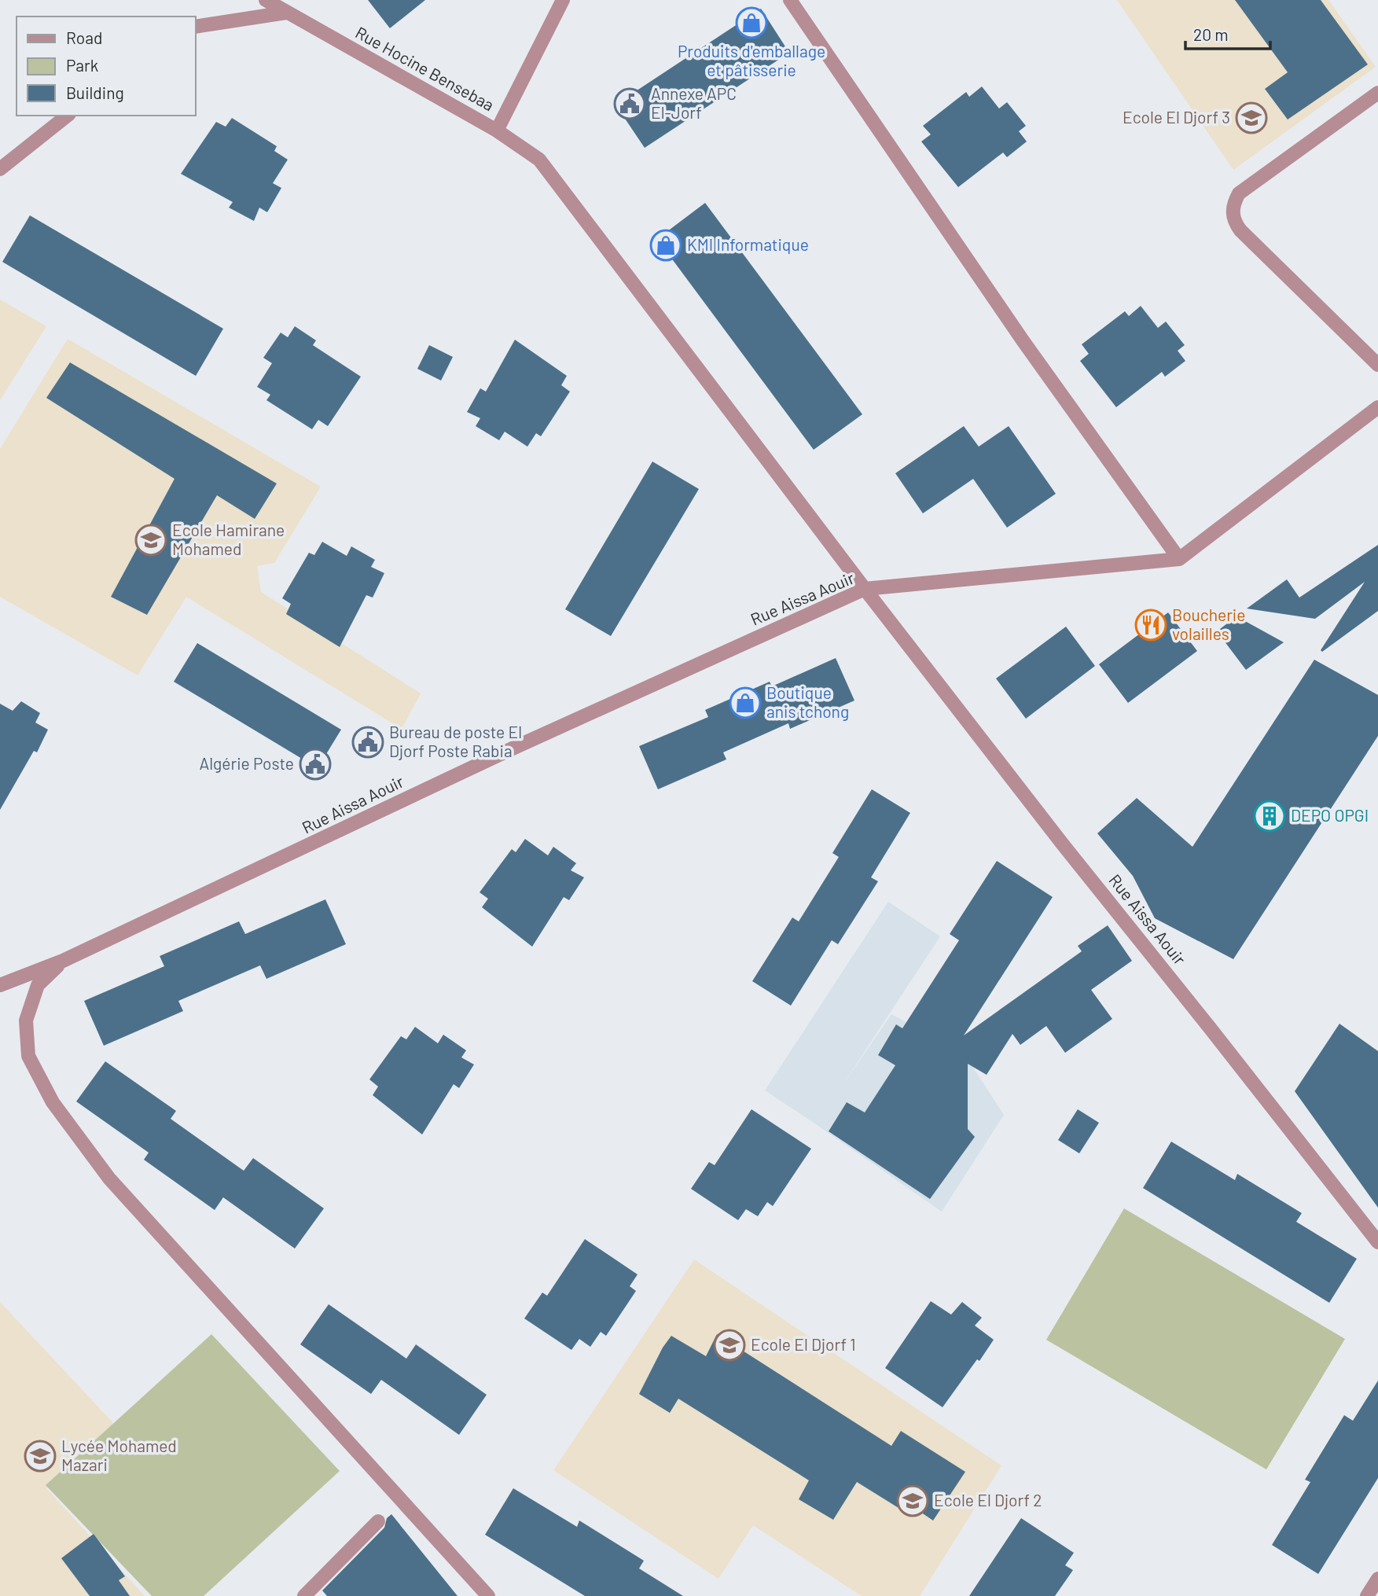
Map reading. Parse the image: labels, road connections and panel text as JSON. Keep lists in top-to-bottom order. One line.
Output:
{"streets":{"street":["Rue Hocine Bensebaa","Rue Aissa Aouir"]},"places":{"shop":["Produits d'emballage et pâtisserie","KMI Informatique","Boutique anis tchong"],"public building":["Annexe APC El-Jorf","Bureau de poste El Djorf Poste Rabia","Algérie Poste"],"school or university":["Ecole El Djorf 3","Ecole Hamirane Mohamed","Ecole El Djorf 1","Lycée Mohamed Mazari","Ecole El Djorf 2"],"restaurant":["Boucherie volailles"],"building":["DEPO OPGI"]},"legend":["Road","Park","Building"],"scale_bar":"20 m"}
